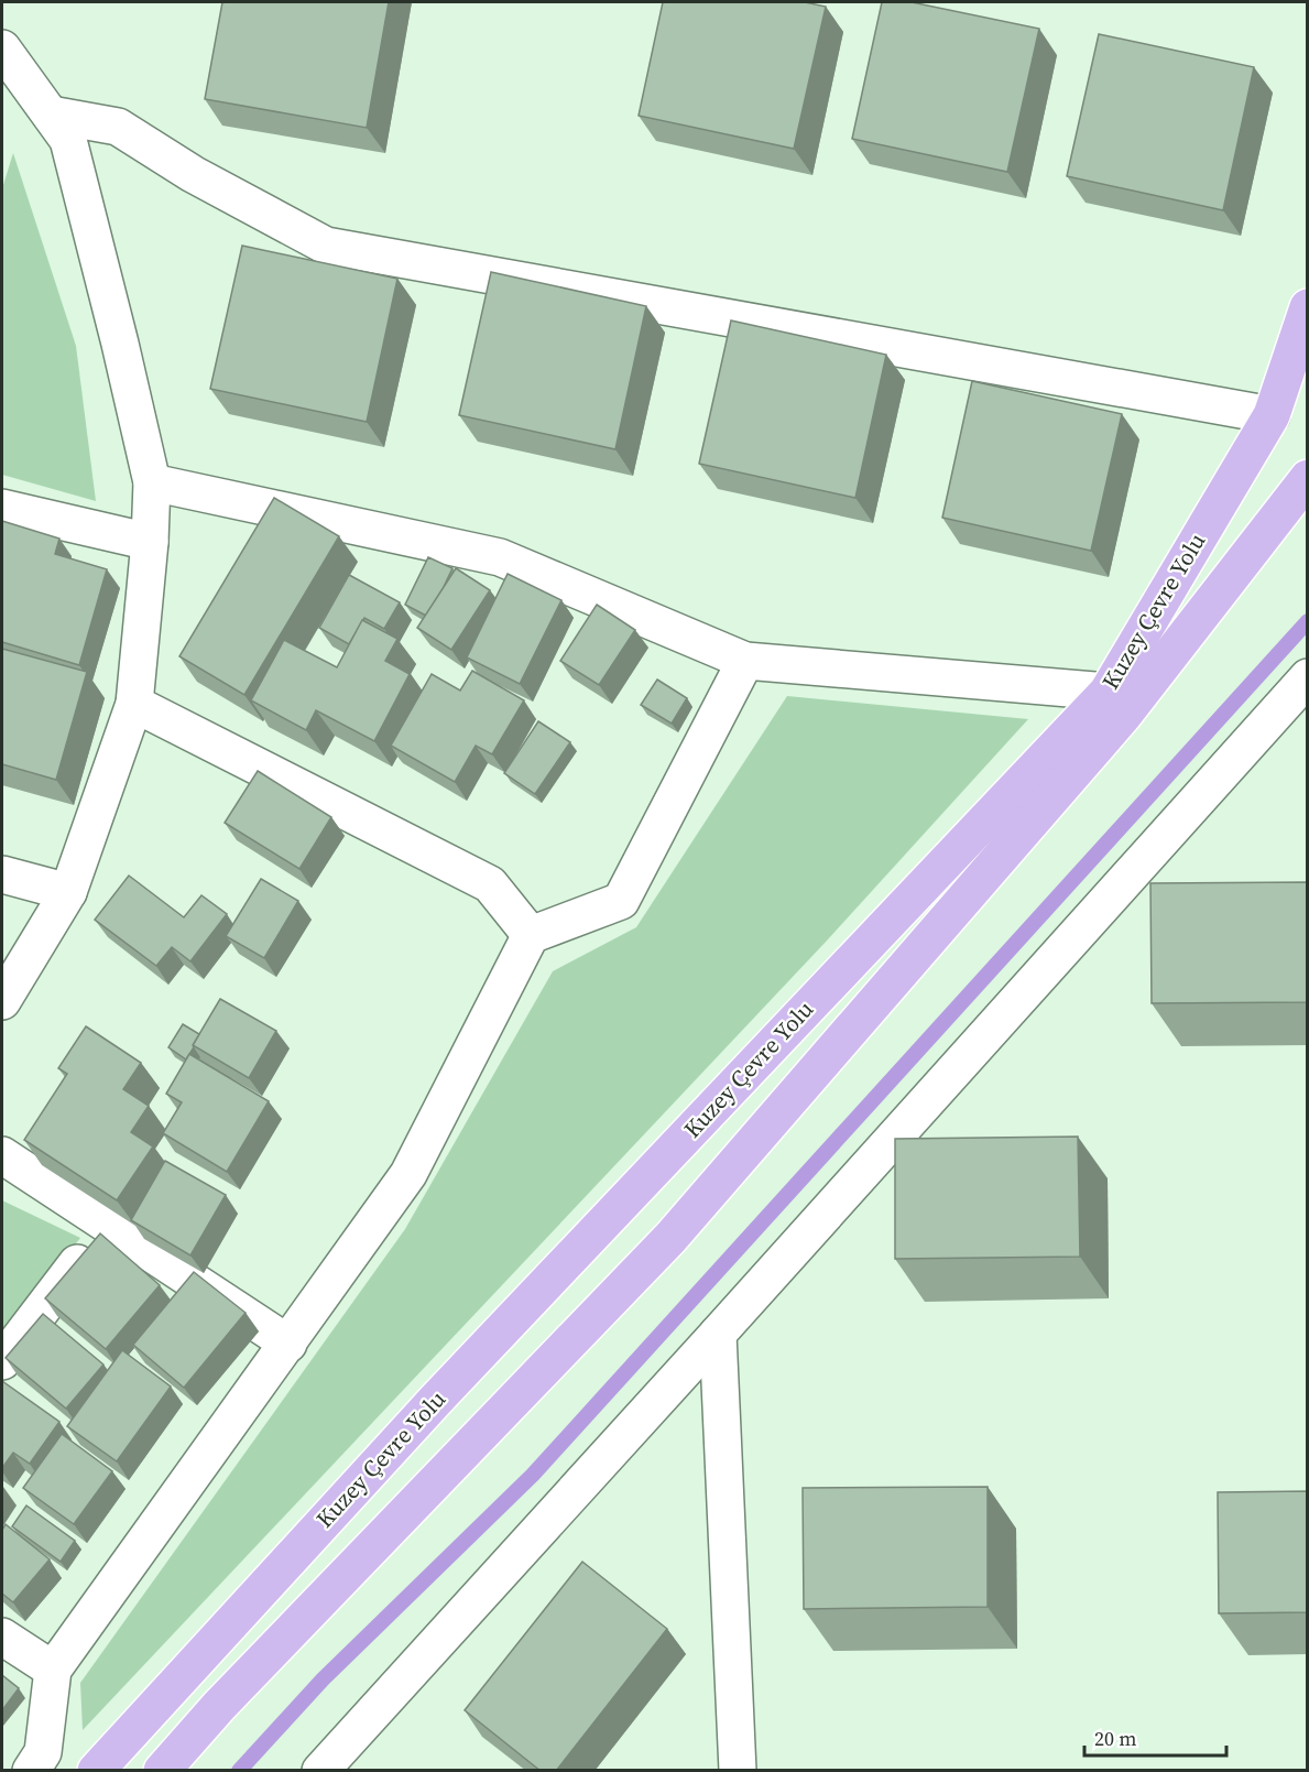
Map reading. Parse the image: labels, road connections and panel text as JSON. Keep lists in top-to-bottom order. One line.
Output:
{"streets":{"main road":["Kuzey Çevre Yolu"]},"scale_bar":"20 m"}
